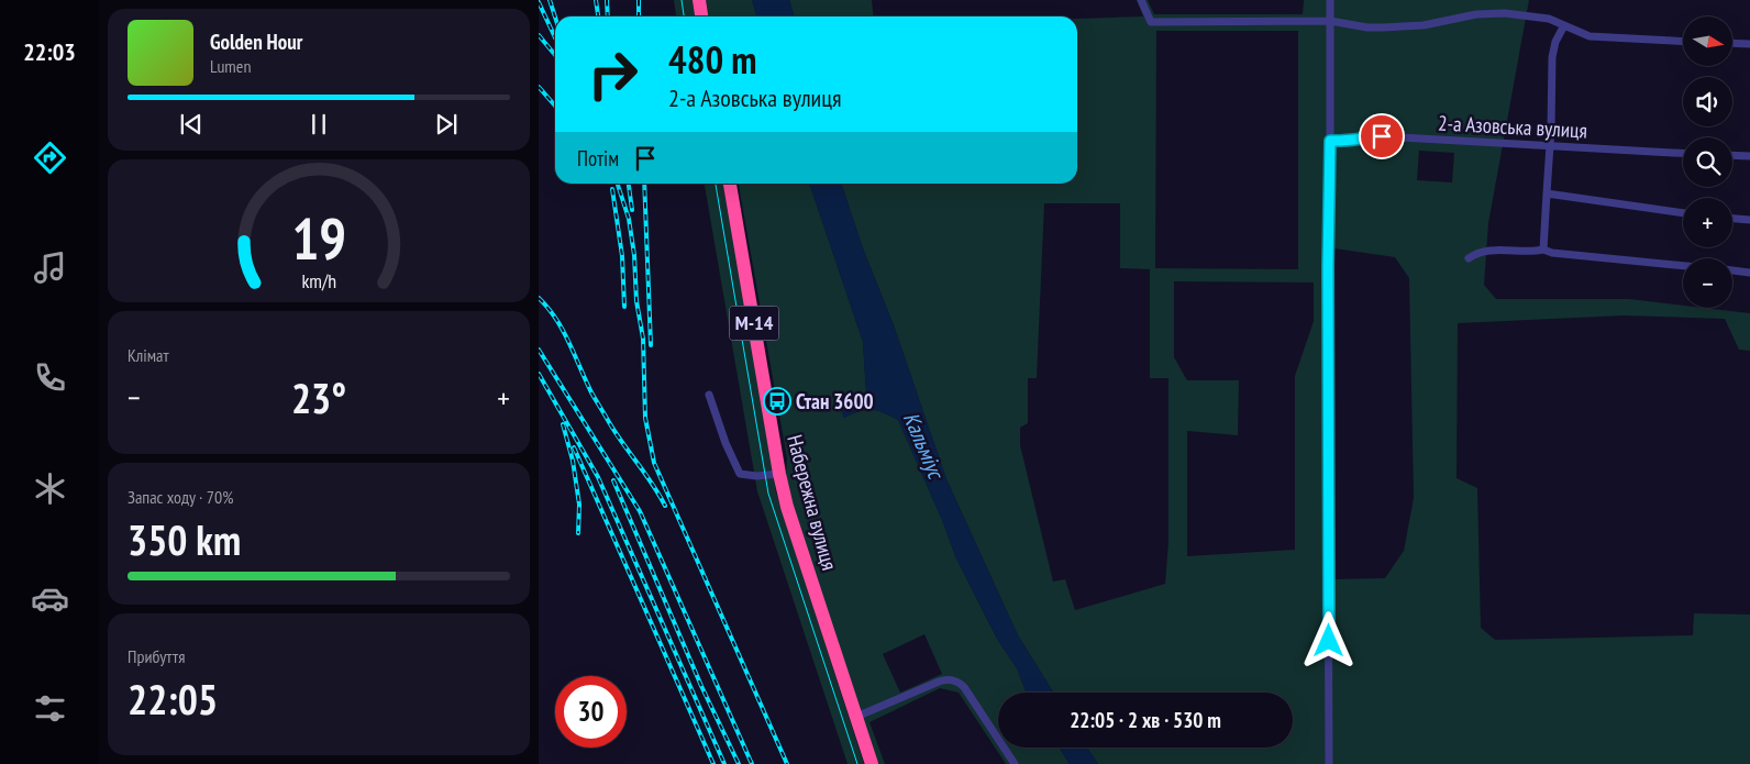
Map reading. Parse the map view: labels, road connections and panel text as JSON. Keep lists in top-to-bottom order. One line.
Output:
{"streets":{"highway":["М-14","Набережна вулиця"],"street":["2-а Азовська вулиця"]},"water":["Кальміус"],"places":{"bus stop":["Стан 3600"]},"north":"right","page":{"tabs":"22:03","map_buttons":["+","−"],"turn":["480 m","2-а Азовська вулиця"],"song":["Golden Hour","Lumen"],"then":"Потім","tile":["Клімат",["Запас ходу · 70%","350 km"],["Прибуття","22:05"]],"heat":["−","23°","+"],"limit":"30","trip":"22:05 · 2 хв · 530 m","gauge":["19","km/h"]}}
